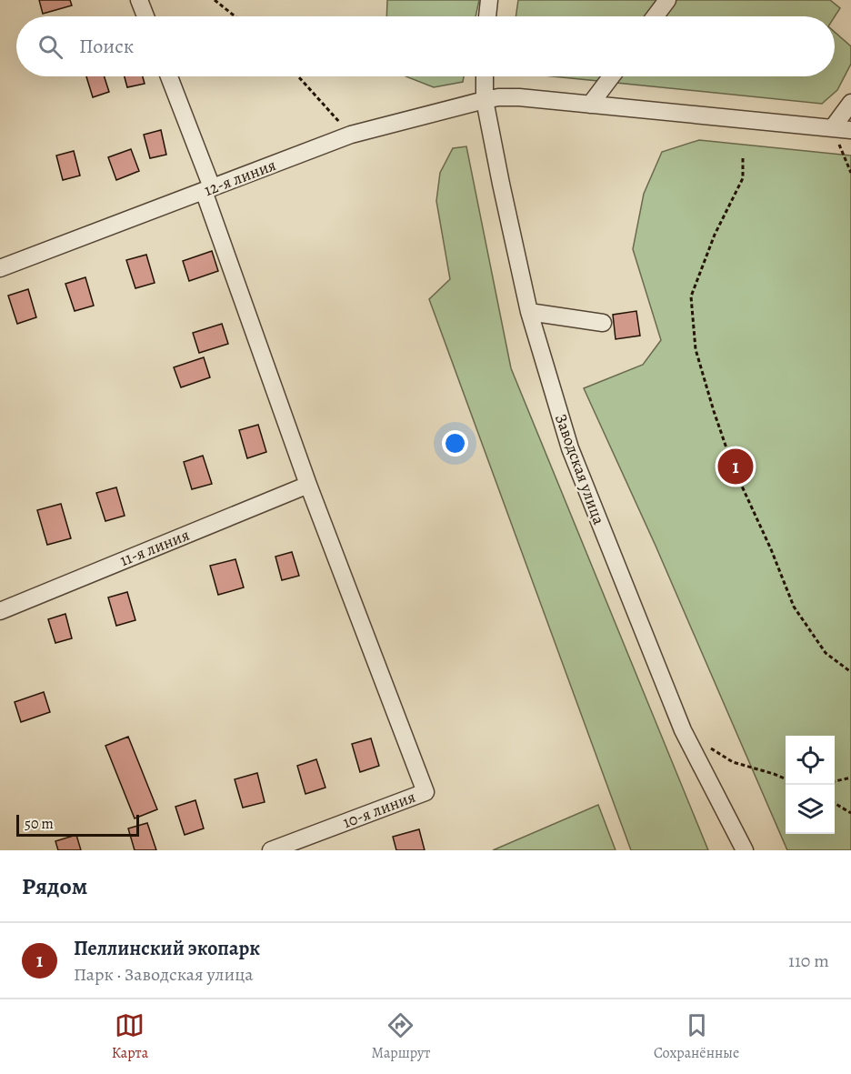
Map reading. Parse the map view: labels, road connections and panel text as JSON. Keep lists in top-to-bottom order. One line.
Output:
{"streets":{"street":["12-я линия","Заводская улица","11-я линия","10-я линия"]},"crossings":[["12-я линия","Заводская улица"],["11-я линия","10-я линия"]],"scale_bar":"50 m","page":{"search":"Поиск","pins":"1","scale":"50 m","heading":"Рядом","list":[{"mark":"1","name":"Пеллинский экопарк","note":"Парк · Заводская улица","value":"110 m"}],"nav":["Карта","Маршрут","Сохранённые"]}}
